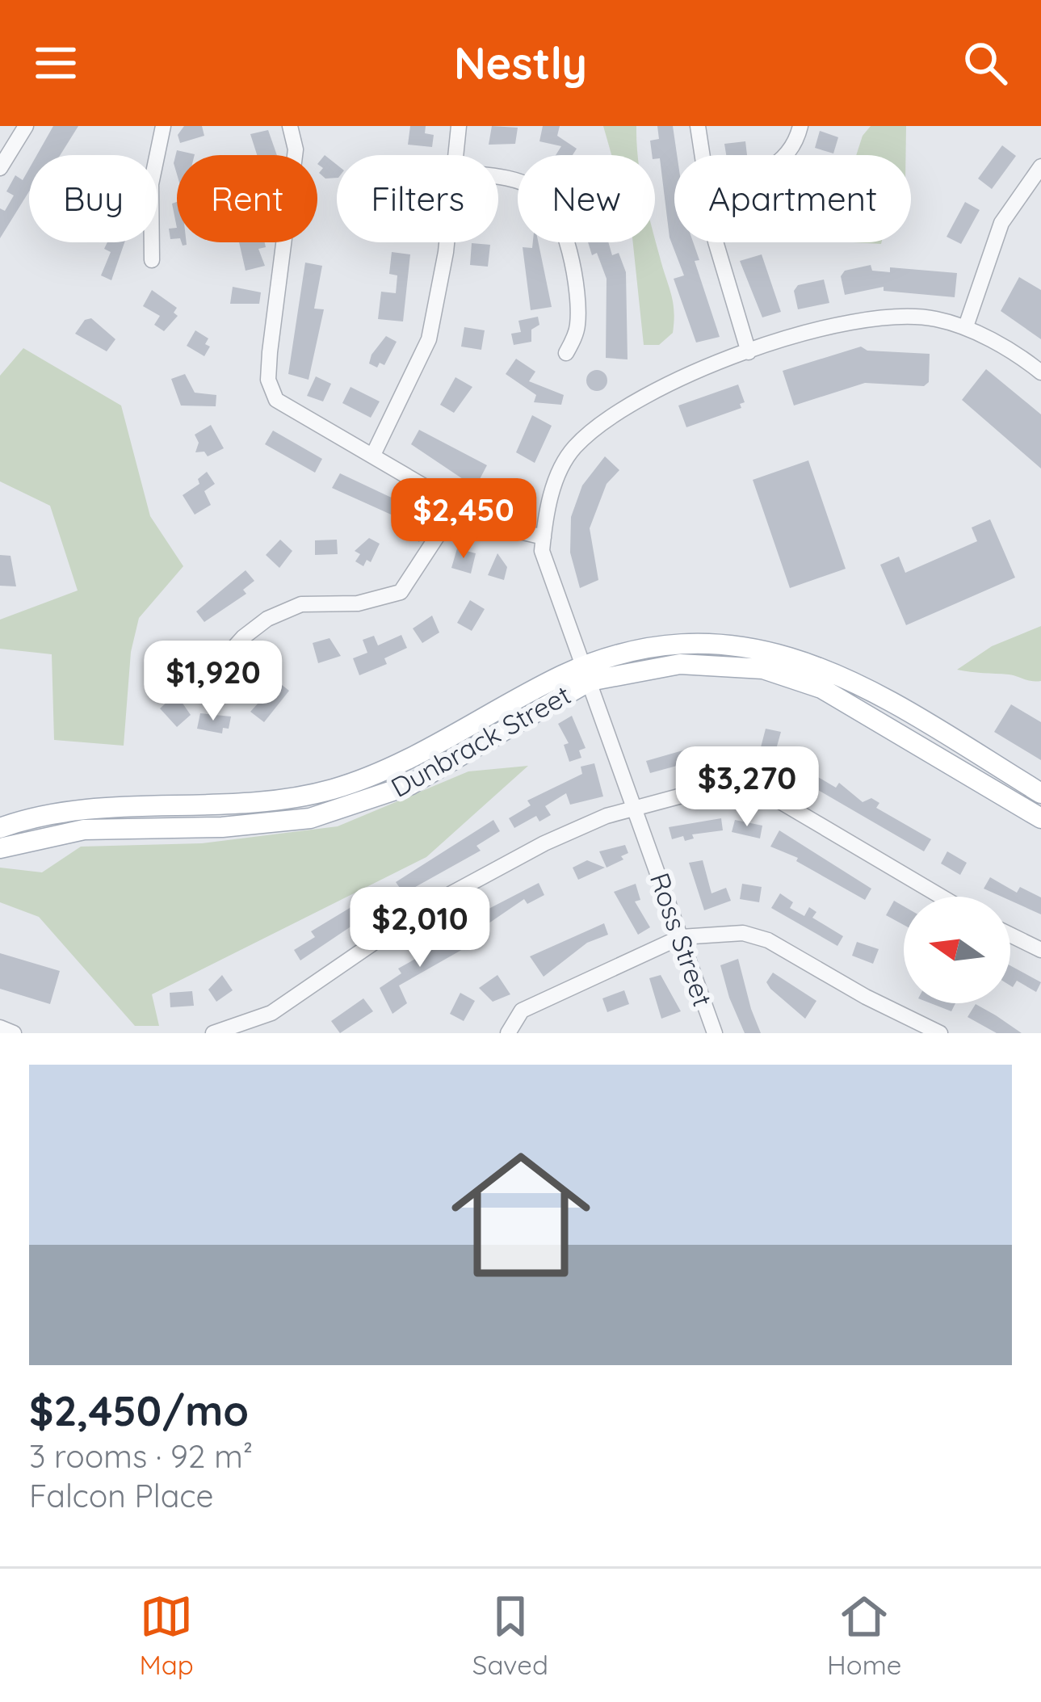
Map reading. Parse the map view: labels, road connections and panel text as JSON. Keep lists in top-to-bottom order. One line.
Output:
{"streets":{"main road":["Dunbrack Street"],"street":["Ross Street"]},"crossings":[["Dunbrack Street","Ross Street"]],"north":"left","page":{"header":"Nestly","chip":["Buy","Rent","Filters","New","Apartment"],"price":["$2,450","$1,920","$3,270","$2,010"],"list":[{"name":"$2,450/mo","note":"3 rooms · 92 m² · Falcon Place"}],"tabs":["Map","Saved","Home"]}}
